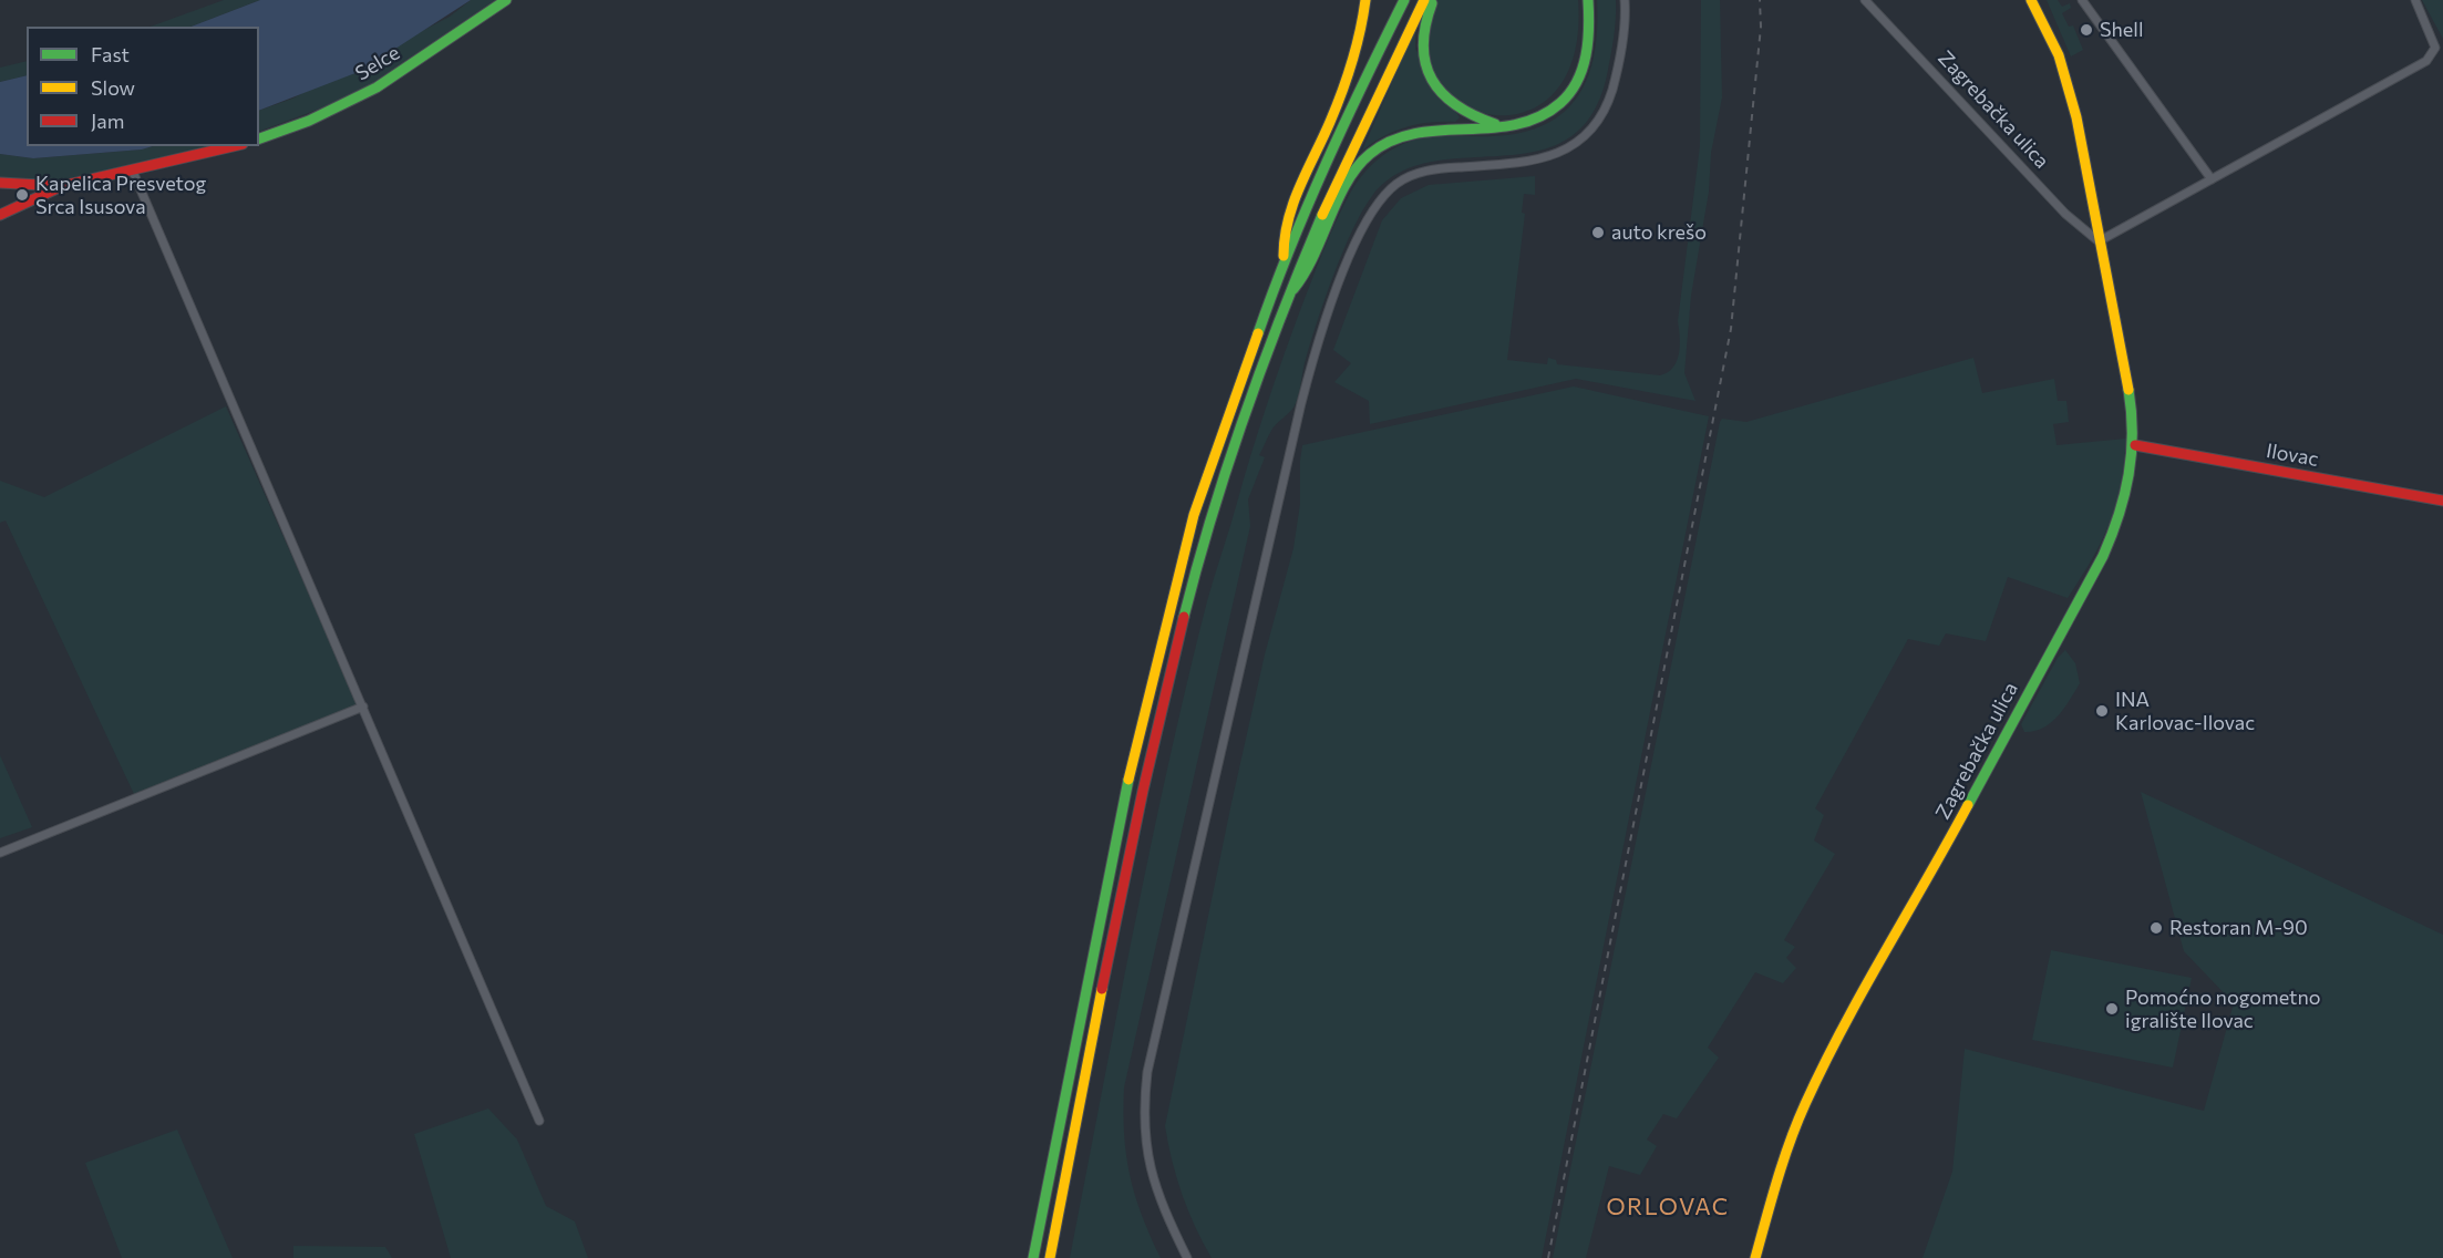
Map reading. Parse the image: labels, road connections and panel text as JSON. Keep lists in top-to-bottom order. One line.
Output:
{"streets":{"main road":["Selce","Zagrebačka ulica","Ilovac"]},"crossings":[["Zagrebačka ulica","Ilovac"]],"districts":["ORLOVAC"],"places":["Shell","Kapelica Presvetog Srca Isusova","auto krešo","INA Karlovac-Ilovac","Restoran M-90","Pomoćno nogometno igralište Ilovac"],"legend":["Fast","Slow","Jam"]}
